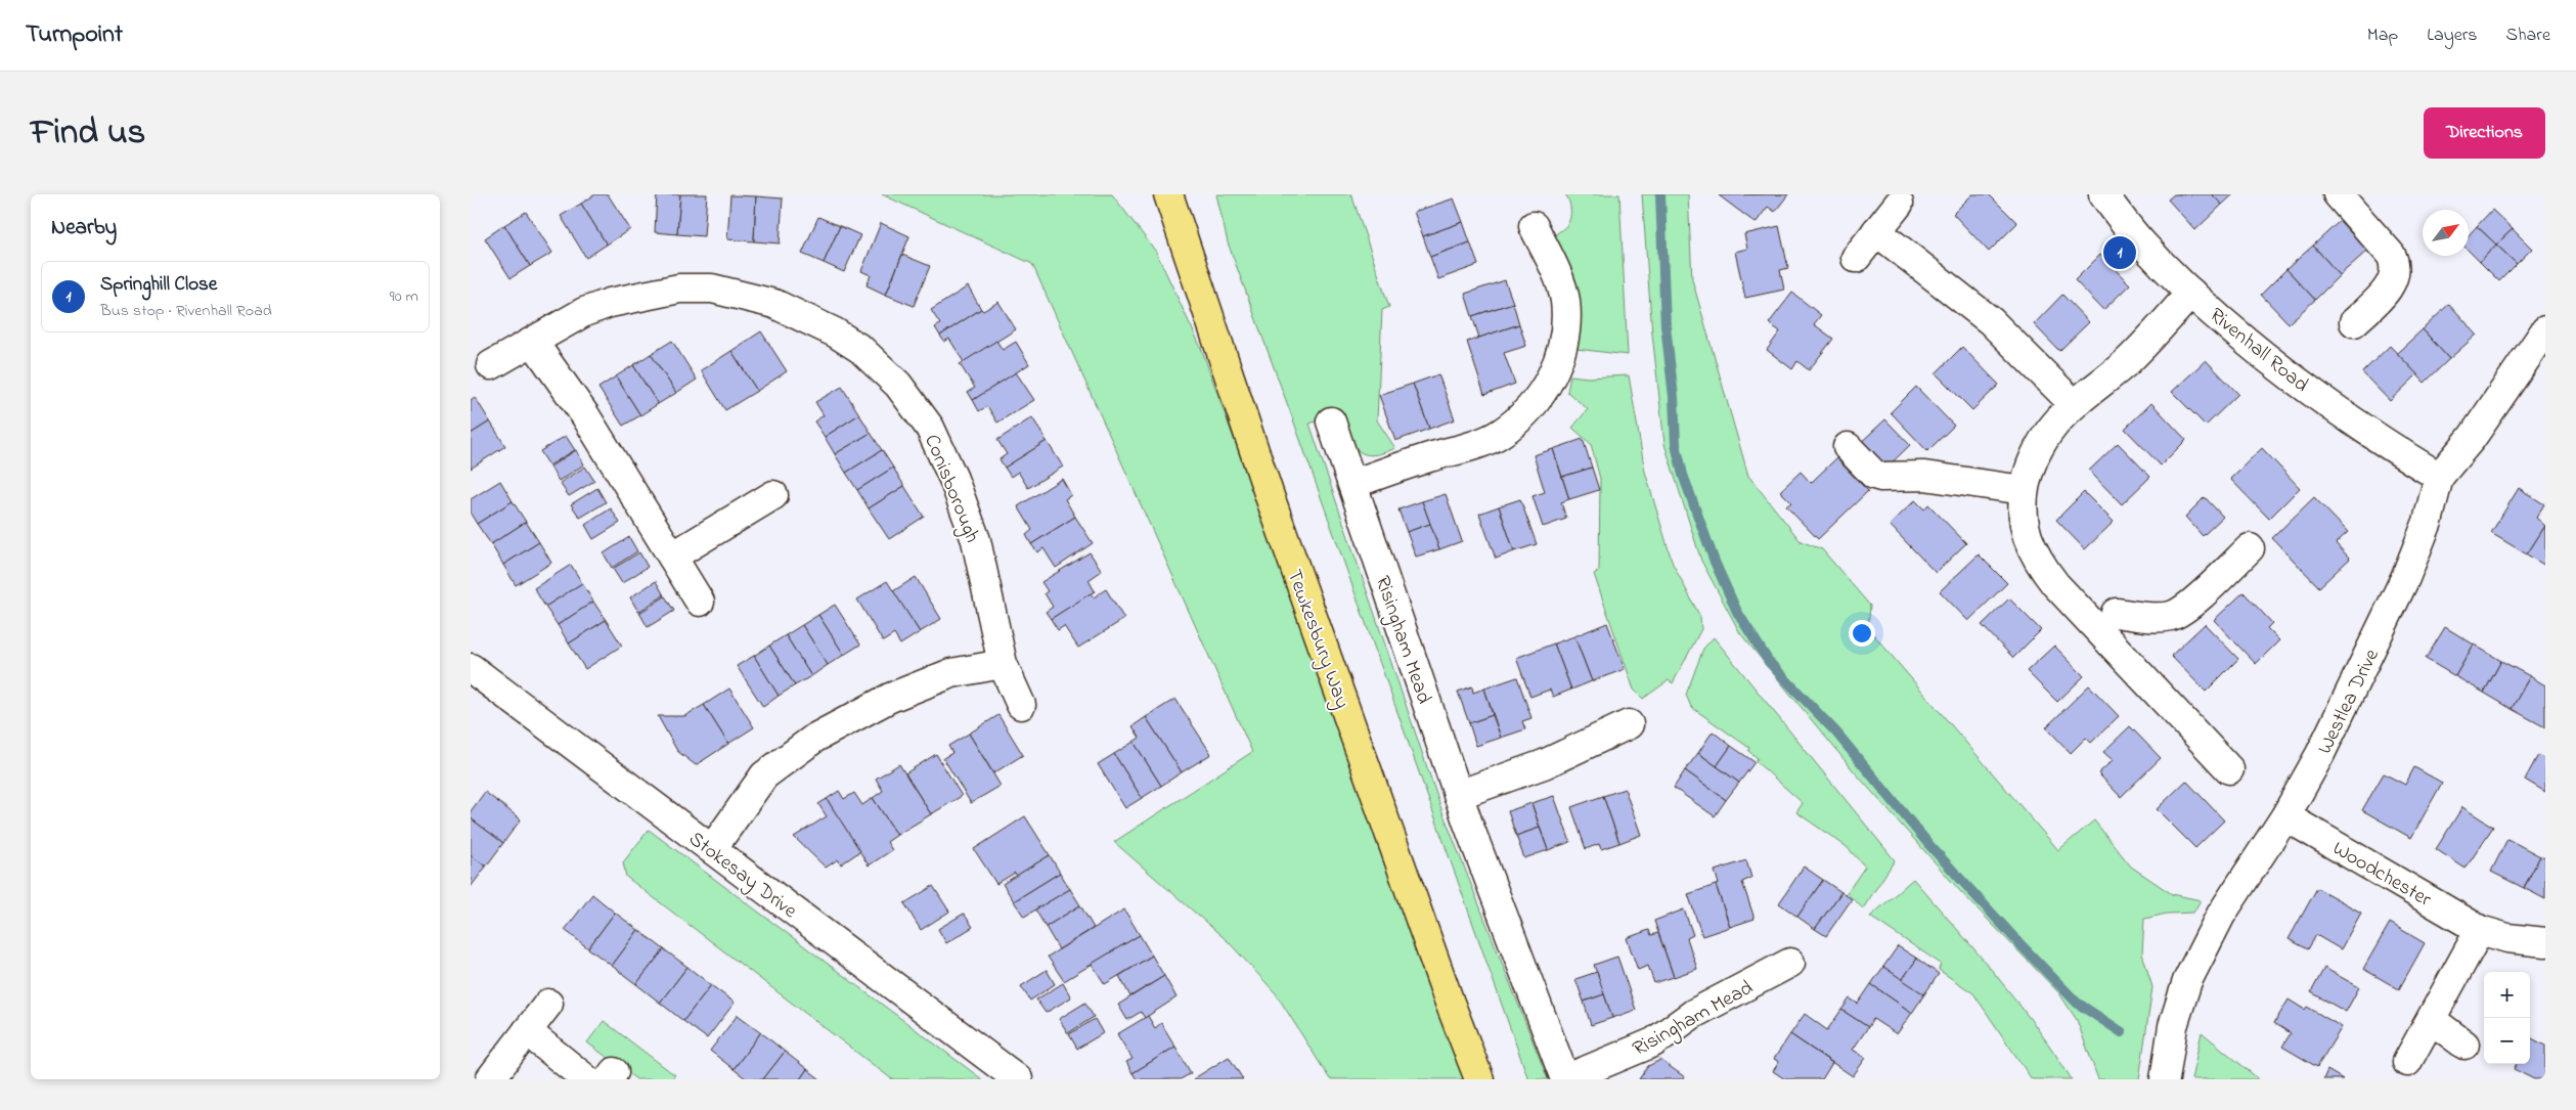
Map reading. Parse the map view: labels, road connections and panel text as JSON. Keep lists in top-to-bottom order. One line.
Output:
{"streets":{"main road":["Tewkesbury Way"],"street":["Rivenhall Road","Conisborough","Risingham Mead","Westlea Drive","Woodchester","Stokesay Drive"]},"crossings":[["Rivenhall Road","Westlea Drive"],["Westlea Drive","Woodchester"]],"north":"top right","page":{"header":"Turnpoint","nav":["Map","Layers","Share"],"title":"Find us","buttons":"Directions","heading":"Nearby","pins":"1","list":[{"mark":"1","name":"Springhill Close","note":"Bus stop · Rivenhall Road","value":"90 m"}],"map_buttons":["+","−"]}}
